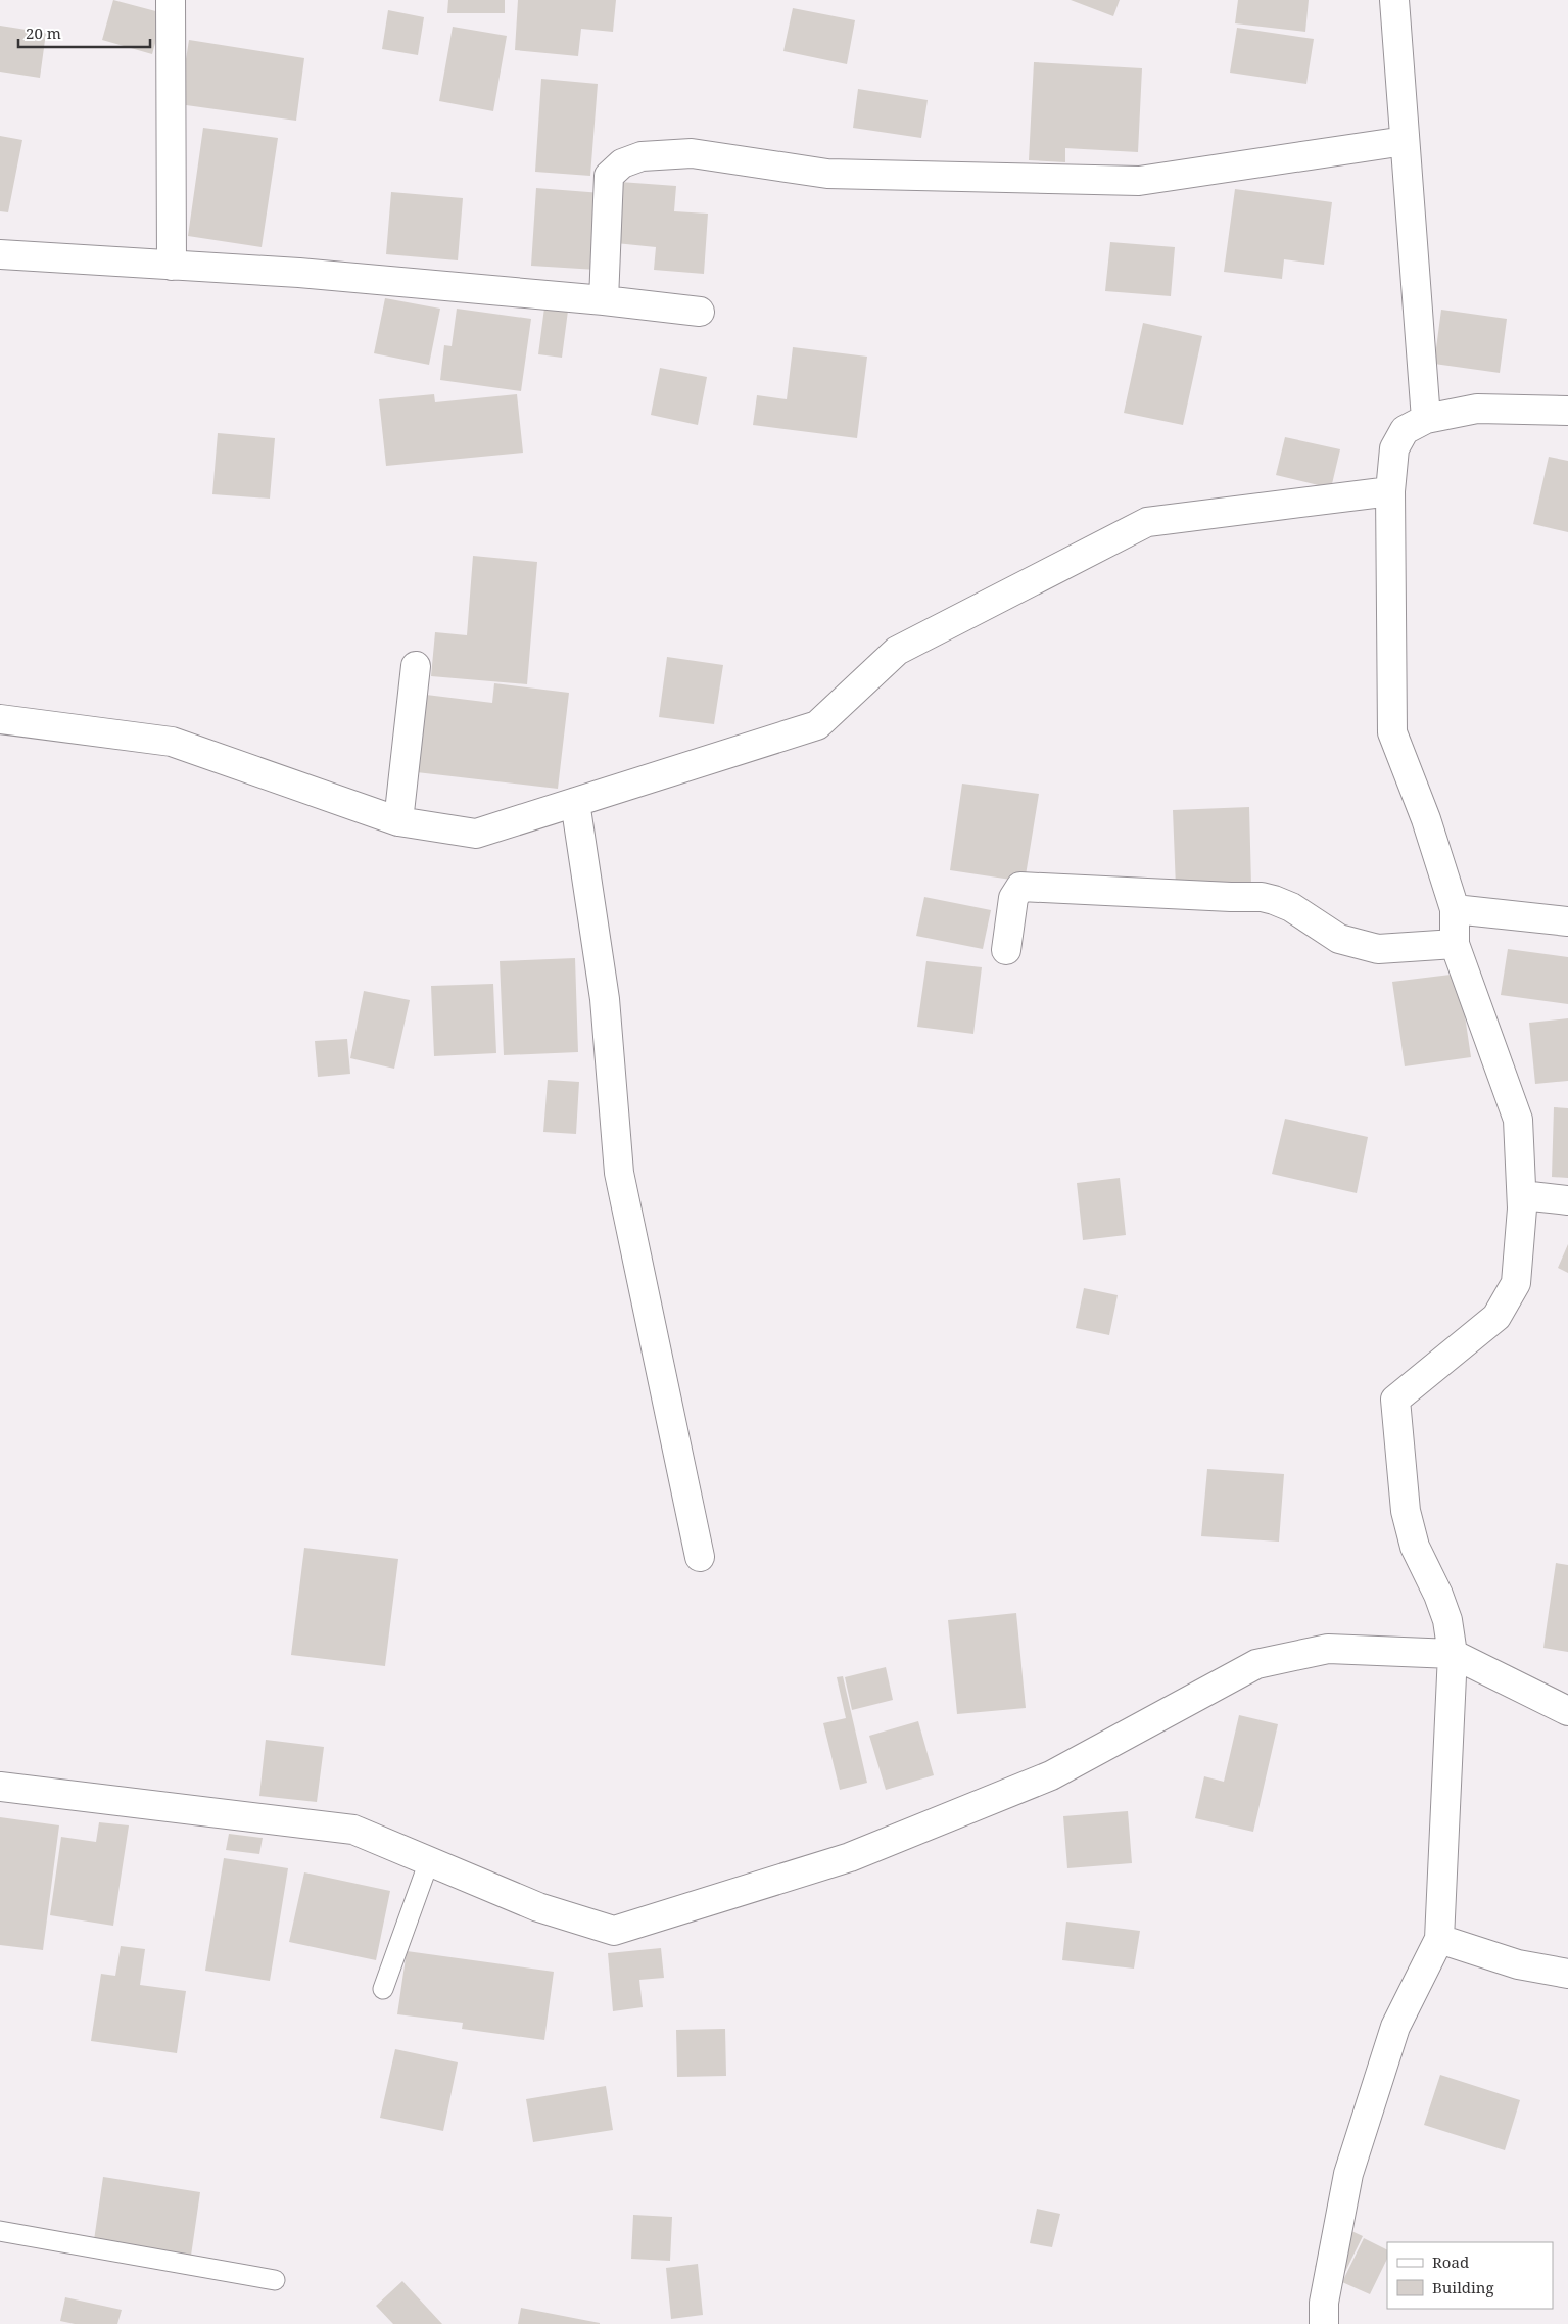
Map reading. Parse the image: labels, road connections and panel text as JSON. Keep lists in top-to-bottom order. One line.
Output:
{"legend":["Road","Building"],"scale_bar":"20 m"}
